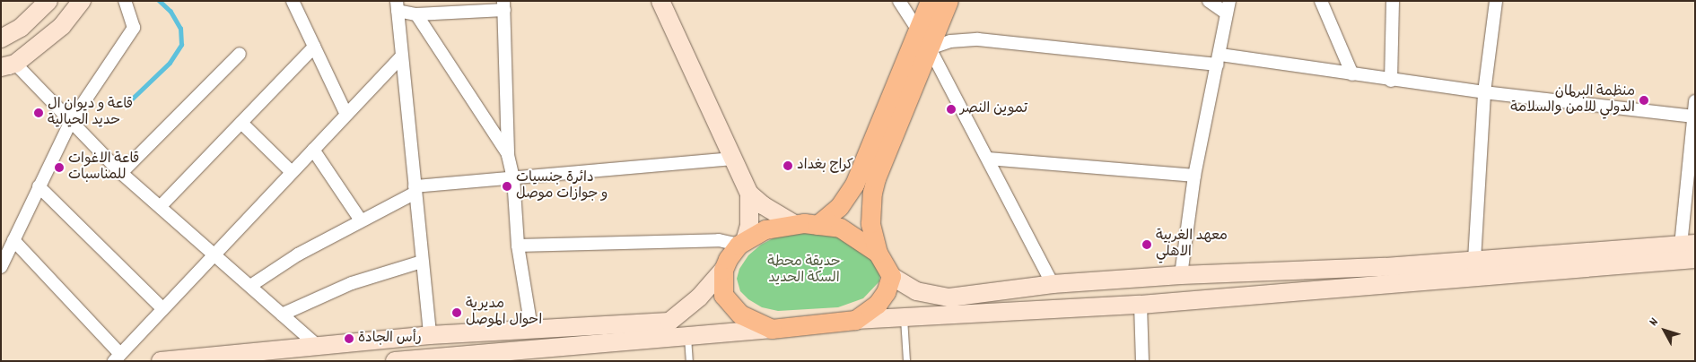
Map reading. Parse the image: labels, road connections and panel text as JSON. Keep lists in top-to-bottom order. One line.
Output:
{"parks":["حديقة محطة السكة الحديد"],"places":["منظمة البرلمان الدولي للامن والسلامة","تموين النصر","قاعة و ديوان ال حديد الحيالية","كراج بغداد","قاعة الاغوات للمناسبات","دائرة جنسيات و جوازات موصل","معهد الغربية الاهلي","مديرية احوال الموصل","رأس الجادة"],"north":"top left"}
